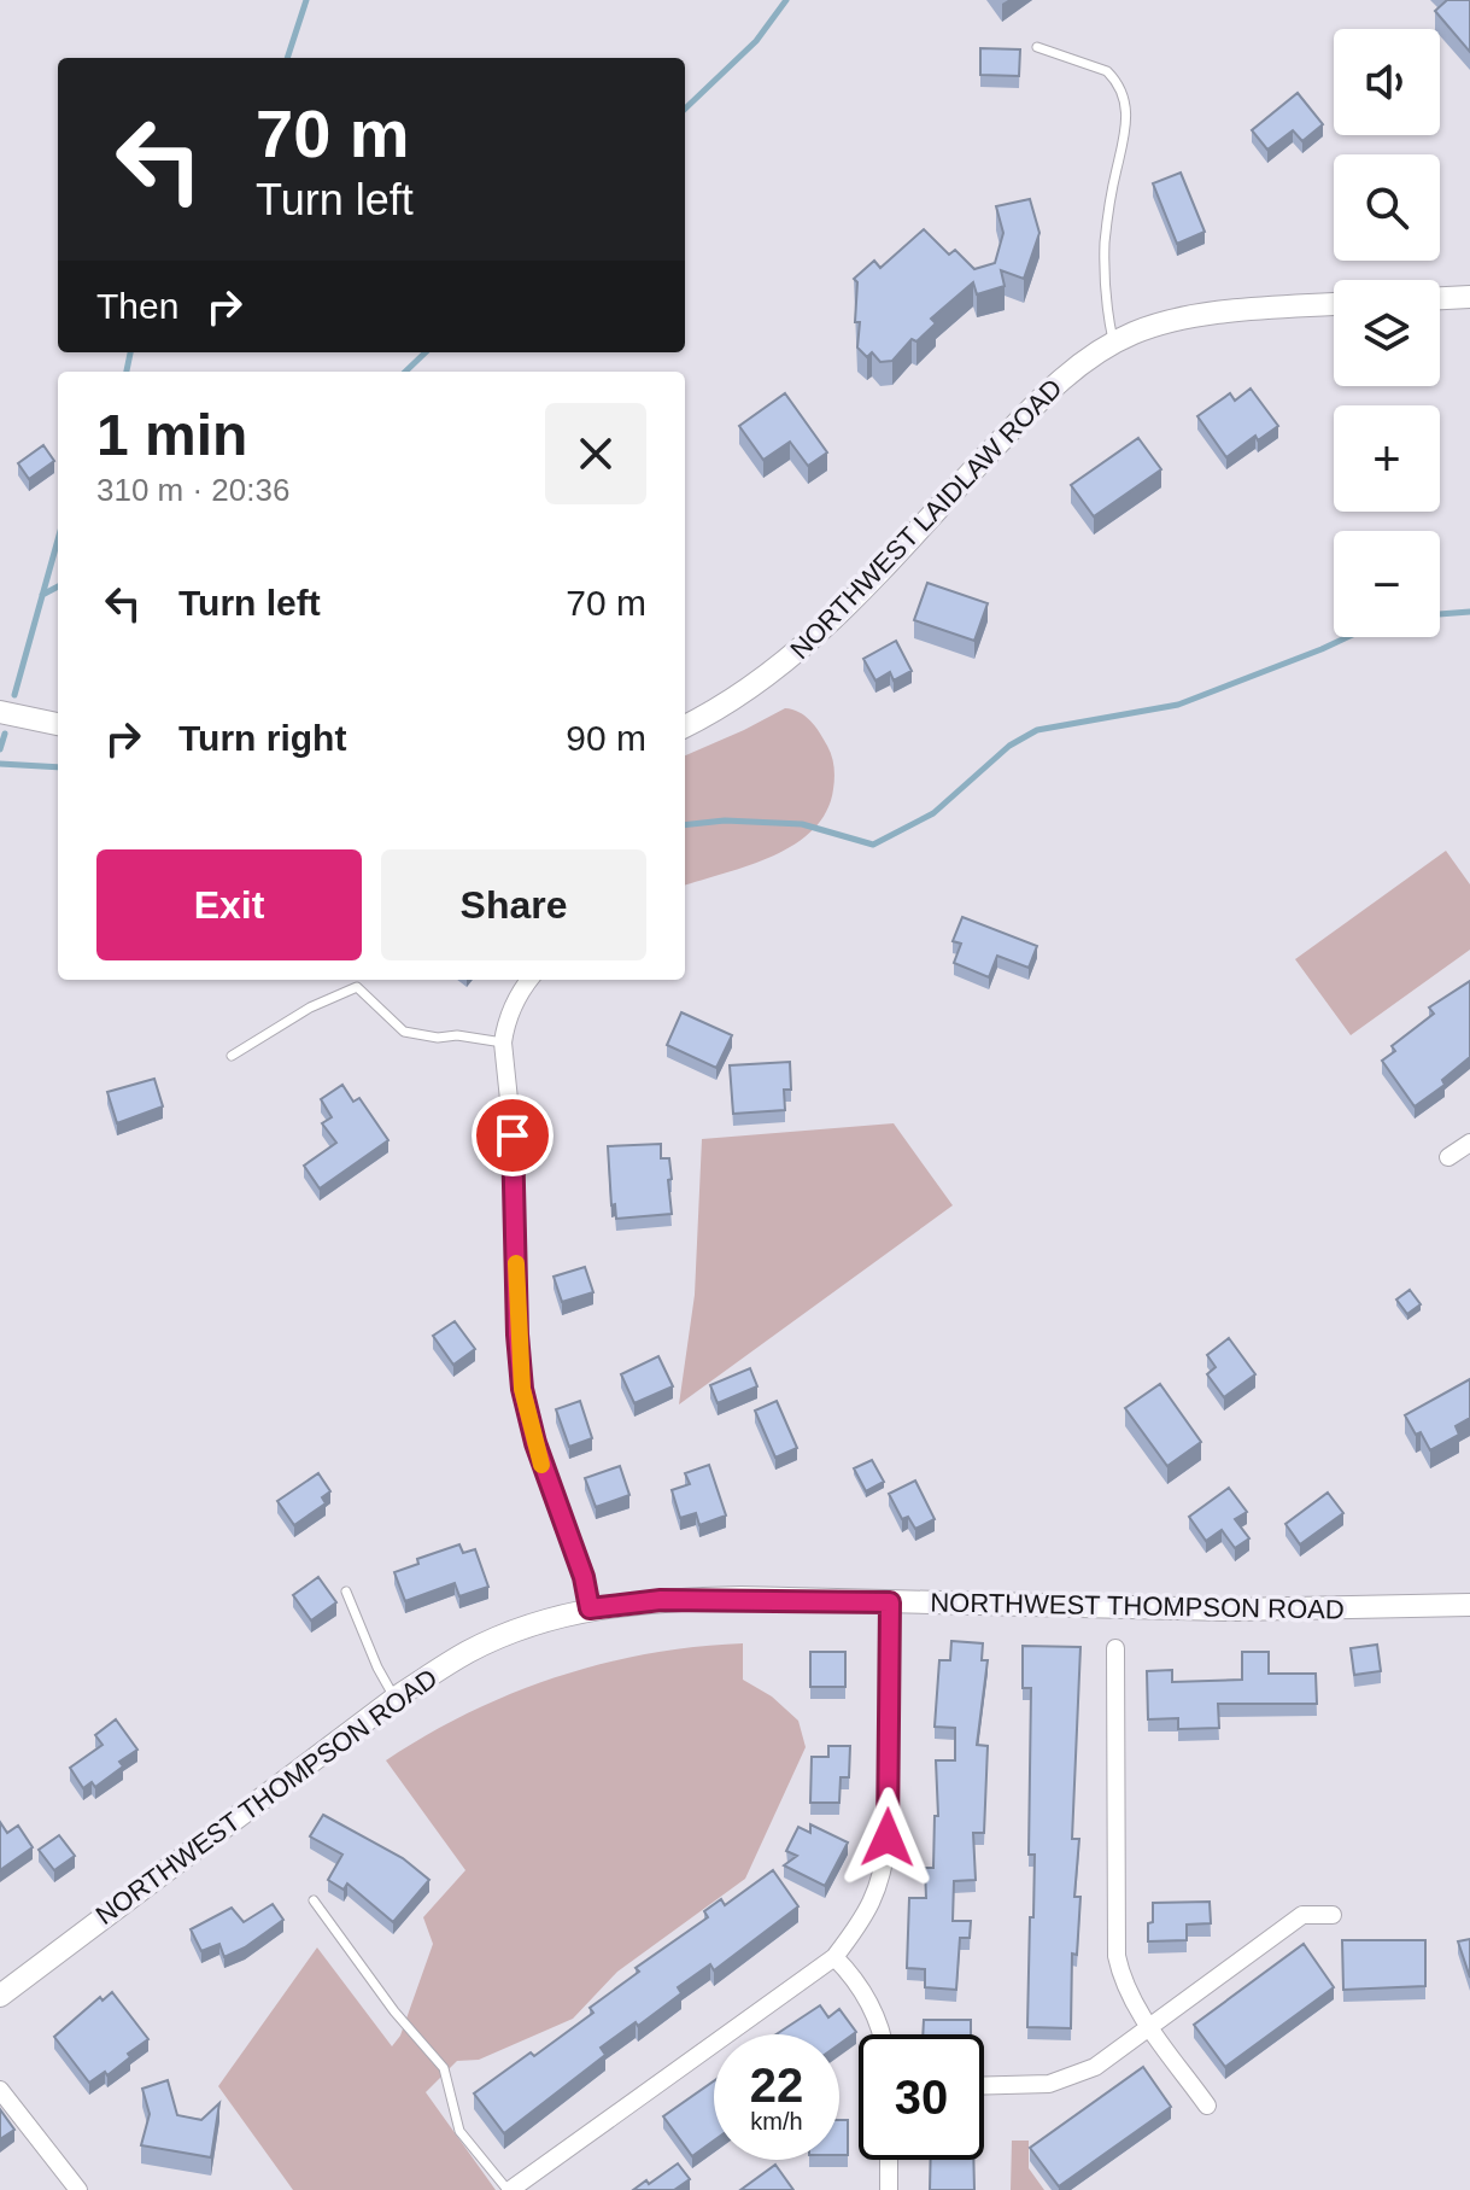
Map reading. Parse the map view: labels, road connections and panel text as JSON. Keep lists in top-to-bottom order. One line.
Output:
{"streets":{"street":["NORTHWEST LAIDLAW ROAD","NORTHWEST THOMPSON ROAD"]},"page":{"map_buttons":["+","−"],"turn":["70 m","Turn left"],"then":"Then","heading":["1 min","310 m · 20:36"],"list":[{"name":"Turn left","value":"70 m"},{"name":"Turn right","value":"90 m"}],"buttons":["Exit","Share"],"speed":"22 km/h","limit":"30"}}
